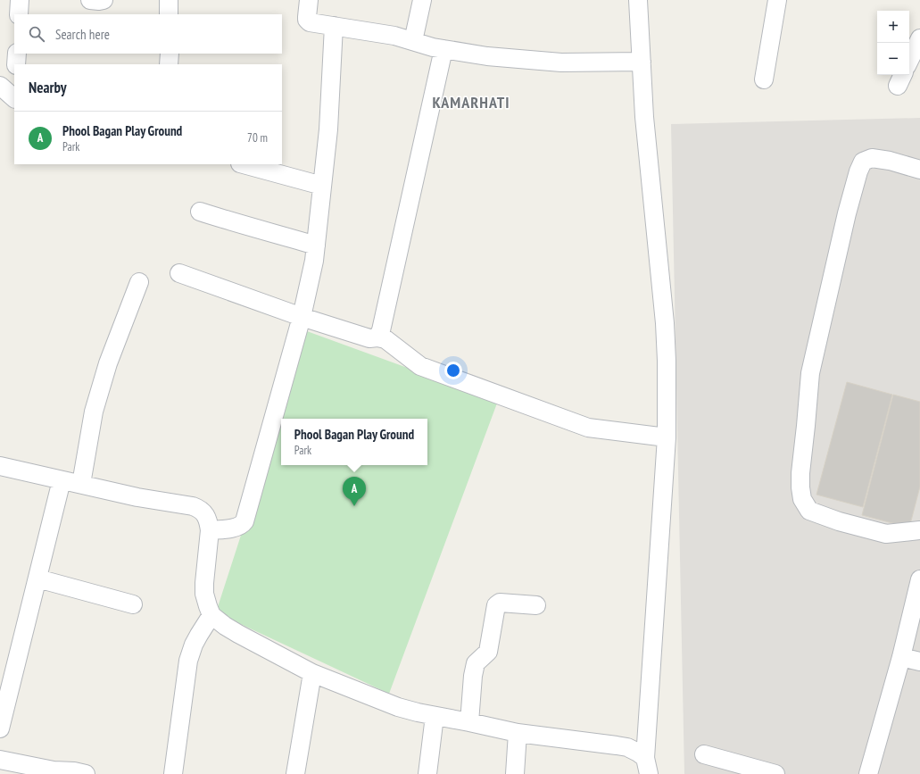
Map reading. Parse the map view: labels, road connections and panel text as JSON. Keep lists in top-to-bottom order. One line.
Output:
{"districts":["KAMARHATI"],"page":{"map_buttons":["+","−"],"search":"Search here","heading":"Nearby","list":[{"mark":"A","name":"Phool Bagan Play Ground","note":"Park","value":"70 m"}],"popup":["Phool Bagan Play Ground","Park"],"pins":"A"}}
